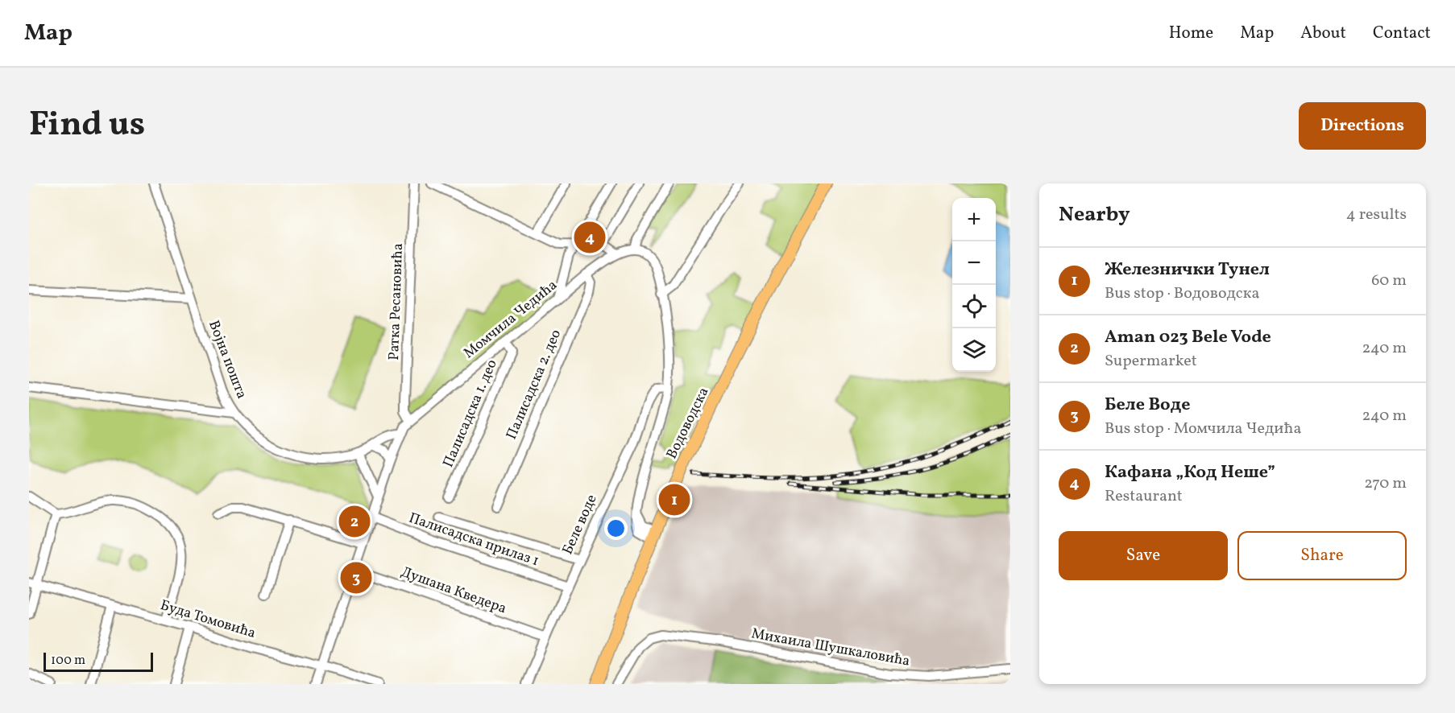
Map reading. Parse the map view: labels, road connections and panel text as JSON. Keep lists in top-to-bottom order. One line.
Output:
{"streets":{"main road":["Водоводска"],"street":["Ратка Ресановића","Момчила Чедића","Војна пошта","Палисадска 2. део","Палисадска 1. део","Беле воде","Палисадска прилаз 1","Душана Кведера","Буда Томовића","Михаила Шушкаловића"]},"crossings":[["Ратка Ресановића","Момчила Чедића"],["Момчила Чедића","Војна пошта"],["Момчила Чедића","Палисадска 2. део"],["Момчила Чедића","Палисадска 1. део"],["Момчила Чедића","Палисадска прилаз 1"],["Момчила Чедића","Душана Кведера"],["Момчила Чедића","Буда Томовића"],["Беле воде","Палисадска прилаз 1"],["Беле воде","Душана Кведера"]],"scale_bar":"100 m","page":{"header":"Map","nav":["Home","Map","About","Contact"],"title":"Find us","buttons":["Directions",["Save","Share"]],"heading":["Nearby","4 results"],"map_buttons":["+","−"],"pins":["4","1","2","3"],"list":[{"mark":"1","name":"Железнички Тунел","note":"Bus stop · Водоводска","value":"60 m"},{"mark":"2","name":"Aman 023 Bele Vode","note":"Supermarket","value":"240 m"},{"mark":"3","name":"Беле Воде","note":"Bus stop · Момчила Чедића","value":"240 m"},{"mark":"4","name":"Кафана „Код Неше”","note":"Restaurant","value":"270 m"}],"scale":"100 m"}}
